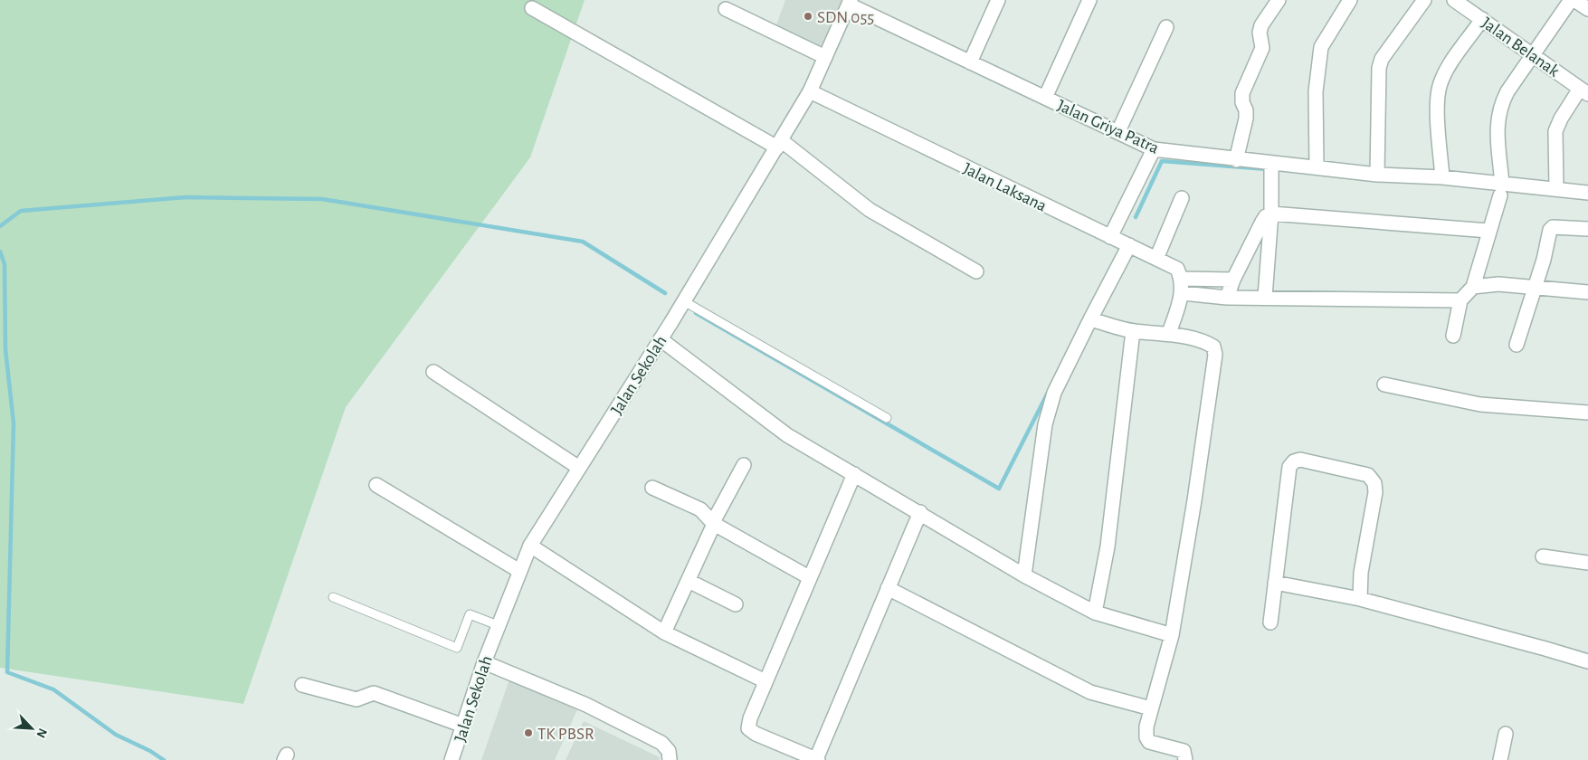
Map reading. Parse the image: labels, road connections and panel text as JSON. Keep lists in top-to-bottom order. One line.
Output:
{"streets":{"street":["Jalan Belanak","Jalan Griya Patra","Jalan Laksana","Jalan Sekolah"]},"crossings":[["Jalan Griya Patra","Jalan Sekolah"],["Jalan Laksana","Jalan Sekolah"]],"places":["SDN 055","TK PBSR"],"north":"bottom right"}
